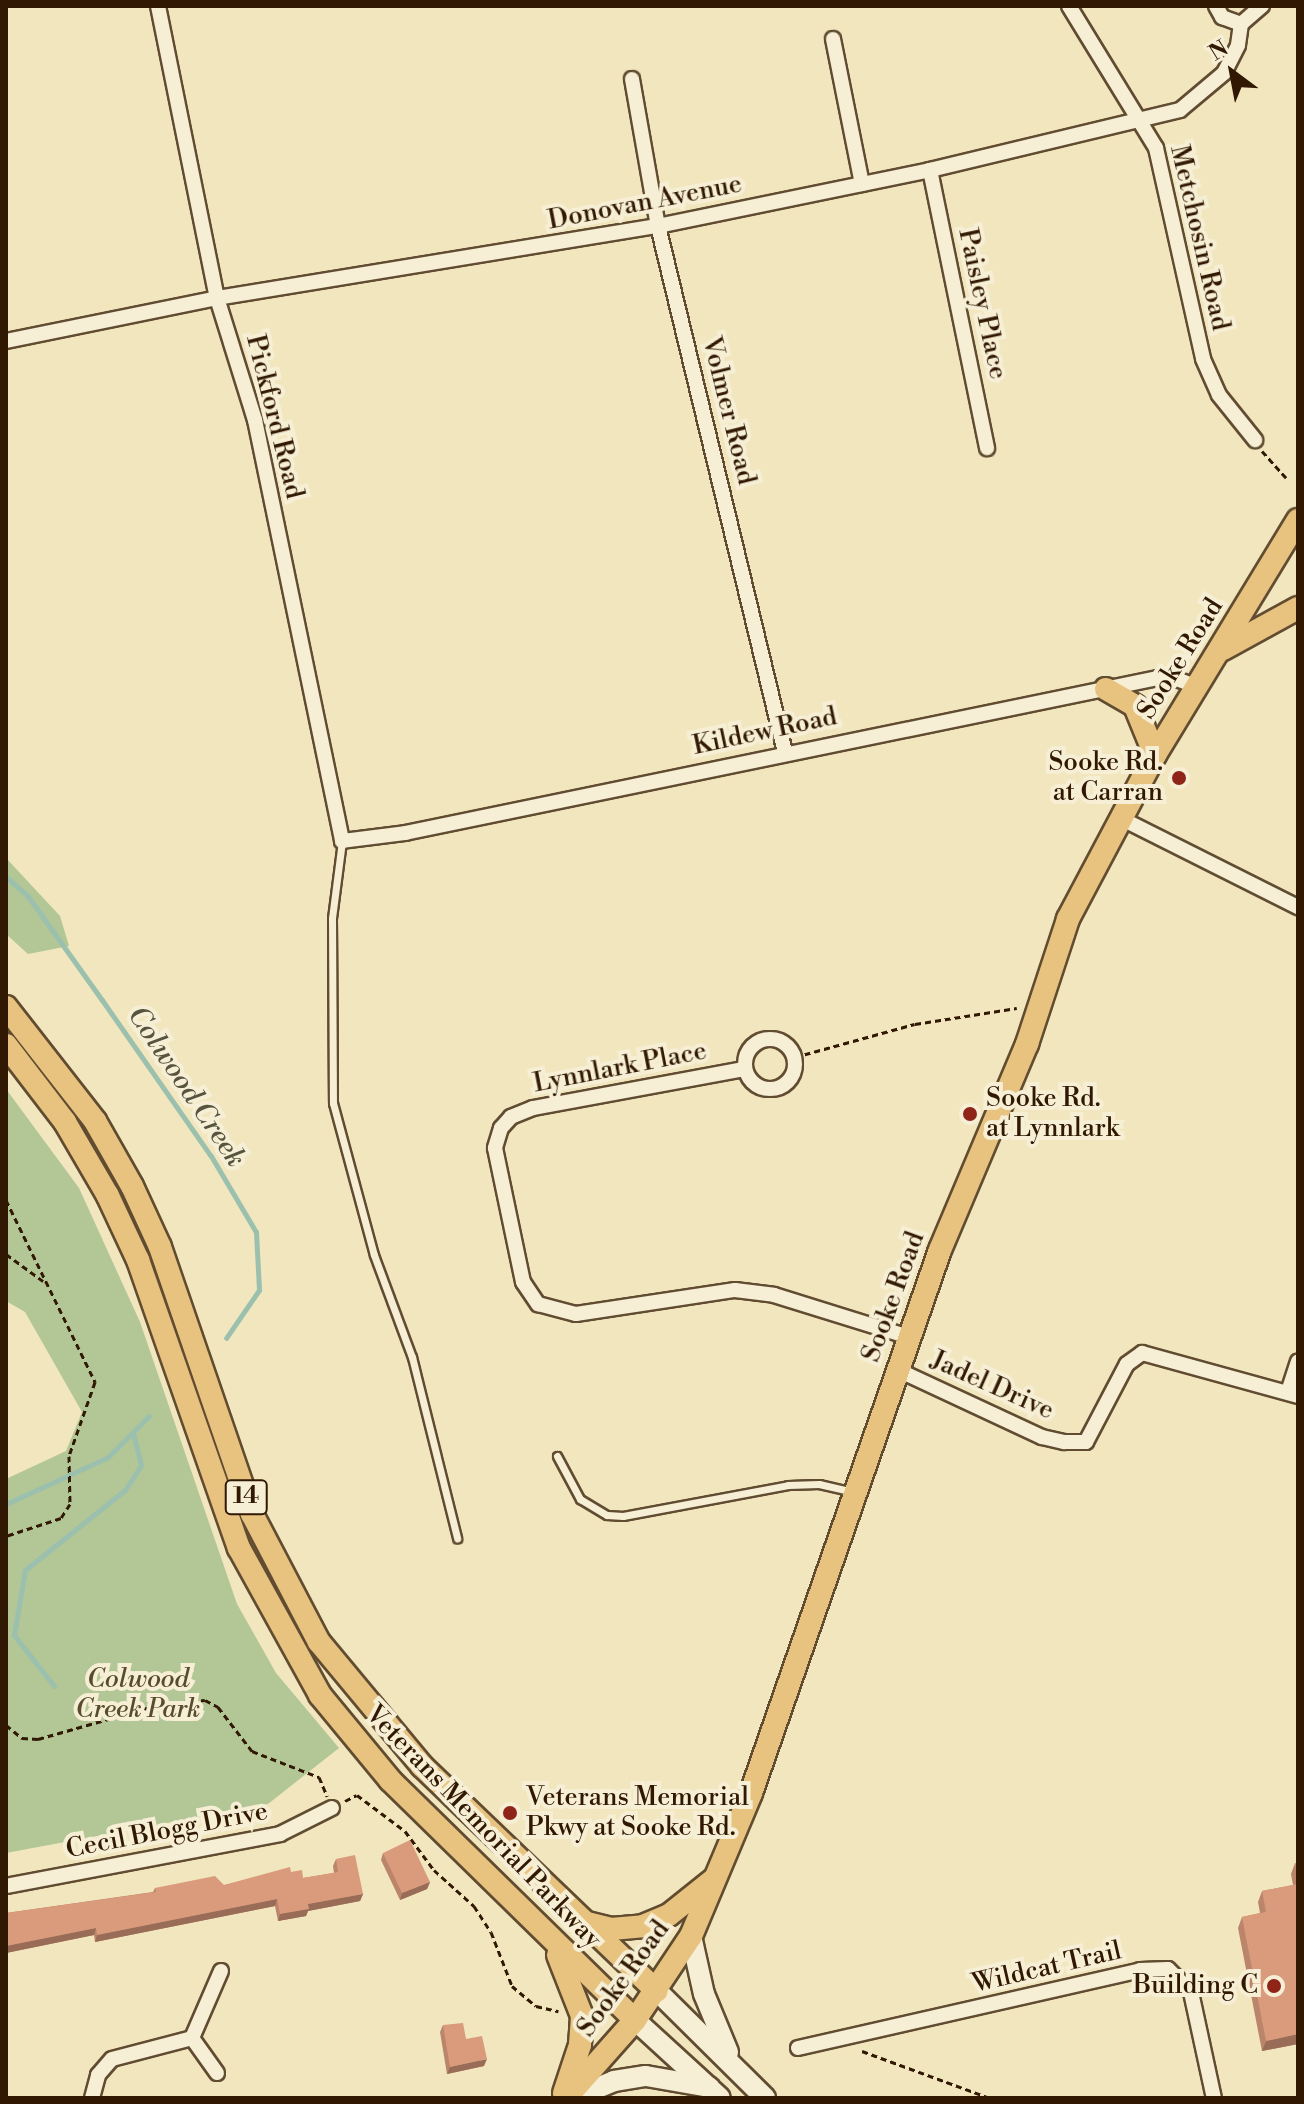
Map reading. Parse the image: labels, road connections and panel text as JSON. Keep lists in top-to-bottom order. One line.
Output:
{"streets":{"main road":["Sooke Road","14","Veterans Memorial Parkway"],"street":["Donovan Avenue","Metchosin Road","Paisley Place","Volmer Road","Pickford Road","Kildew Road","Lynnlark Place","Jadel Drive","Cecil Blogg Drive","Wildcat Trail"]},"crossings":[["Donovan Avenue","Metchosin Road"],["Donovan Avenue","Paisley Place"],["Donovan Avenue","Volmer Road"],["Donovan Avenue","Pickford Road"],["Volmer Road","Kildew Road"],["Pickford Road","Kildew Road"],["Sooke Road","Kildew Road"],["Sooke Road","Lynnlark Place"],["Sooke Road","Jadel Drive"],["Sooke Road","Veterans Memorial Parkway"]],"water":["Colwood Creek"],"parks":["Colwood Creek Park"],"places":["Sooke Rd. at Carran","Sooke Rd. at Lynnlark","Veterans Memorial Pkwy at Sooke Rd.","Building C"],"north":"top left"}
